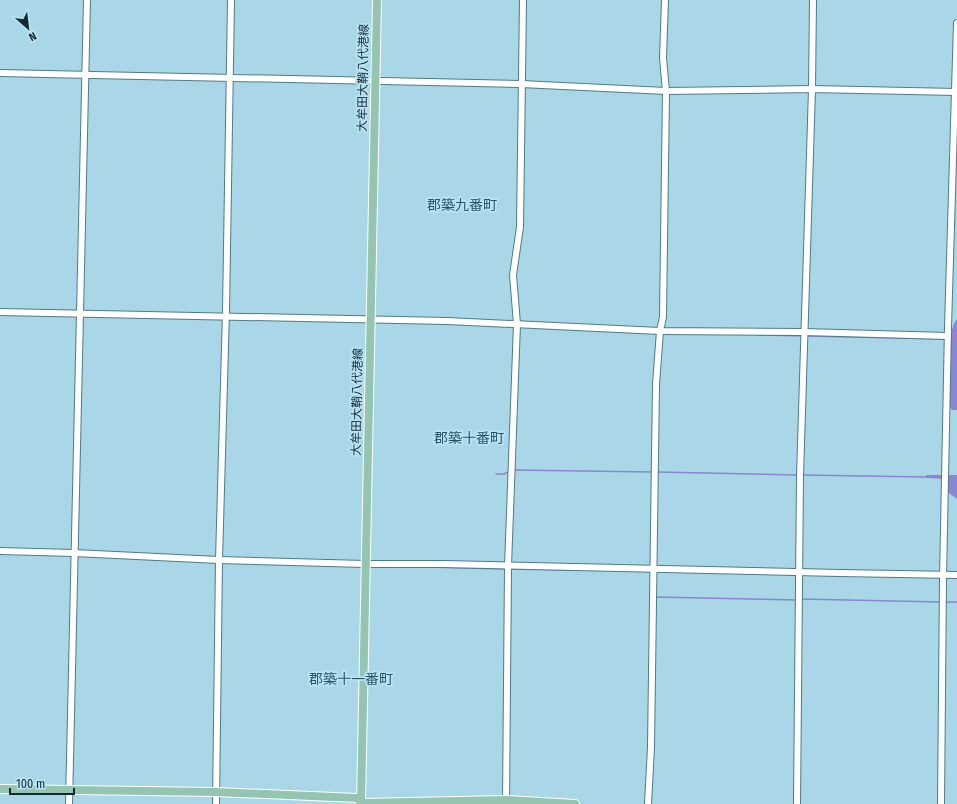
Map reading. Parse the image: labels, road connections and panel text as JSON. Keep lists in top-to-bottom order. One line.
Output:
{"streets":{"main road":["大牟田大鞘八代港線"]},"districts":["郡築九番町","郡築十番町","郡築十一番町"],"scale_bar":"100 m","north":"bottom right"}
